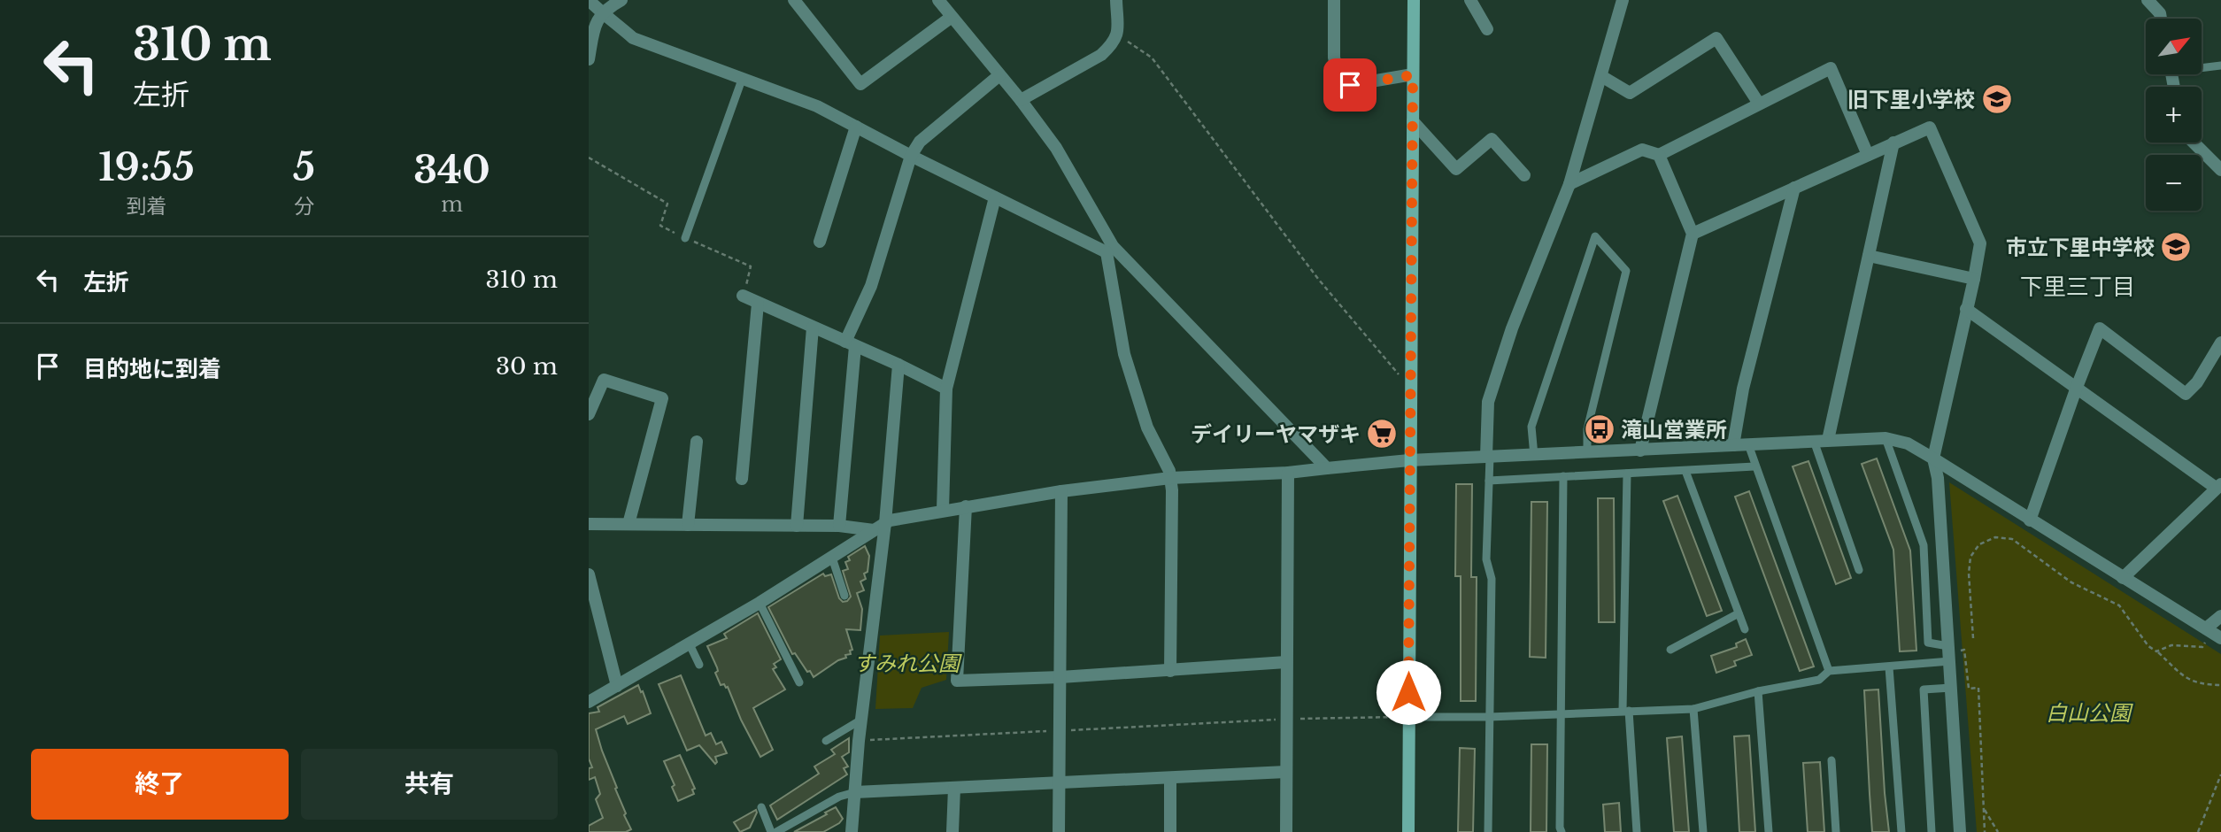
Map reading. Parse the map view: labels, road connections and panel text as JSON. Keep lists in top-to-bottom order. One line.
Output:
{"districts":["下里三丁目"],"parks":["すみれ公園","白山公園"],"places":{"school or university":["旧下里小学校","市立下里中学校"],"bus stop":["滝山営業所"],"supermarket":["デイリーヤマザキ"]},"north":"top right","page":{"turn":["310 m","左折"],"map_buttons":["+","−"],"eta":["19:55","到着","5","分","340","m"],"list":[{"name":"左折","value":"310 m"},{"name":"目的地に到着","value":"30 m"}],"buttons":["終了","共有"]}}
